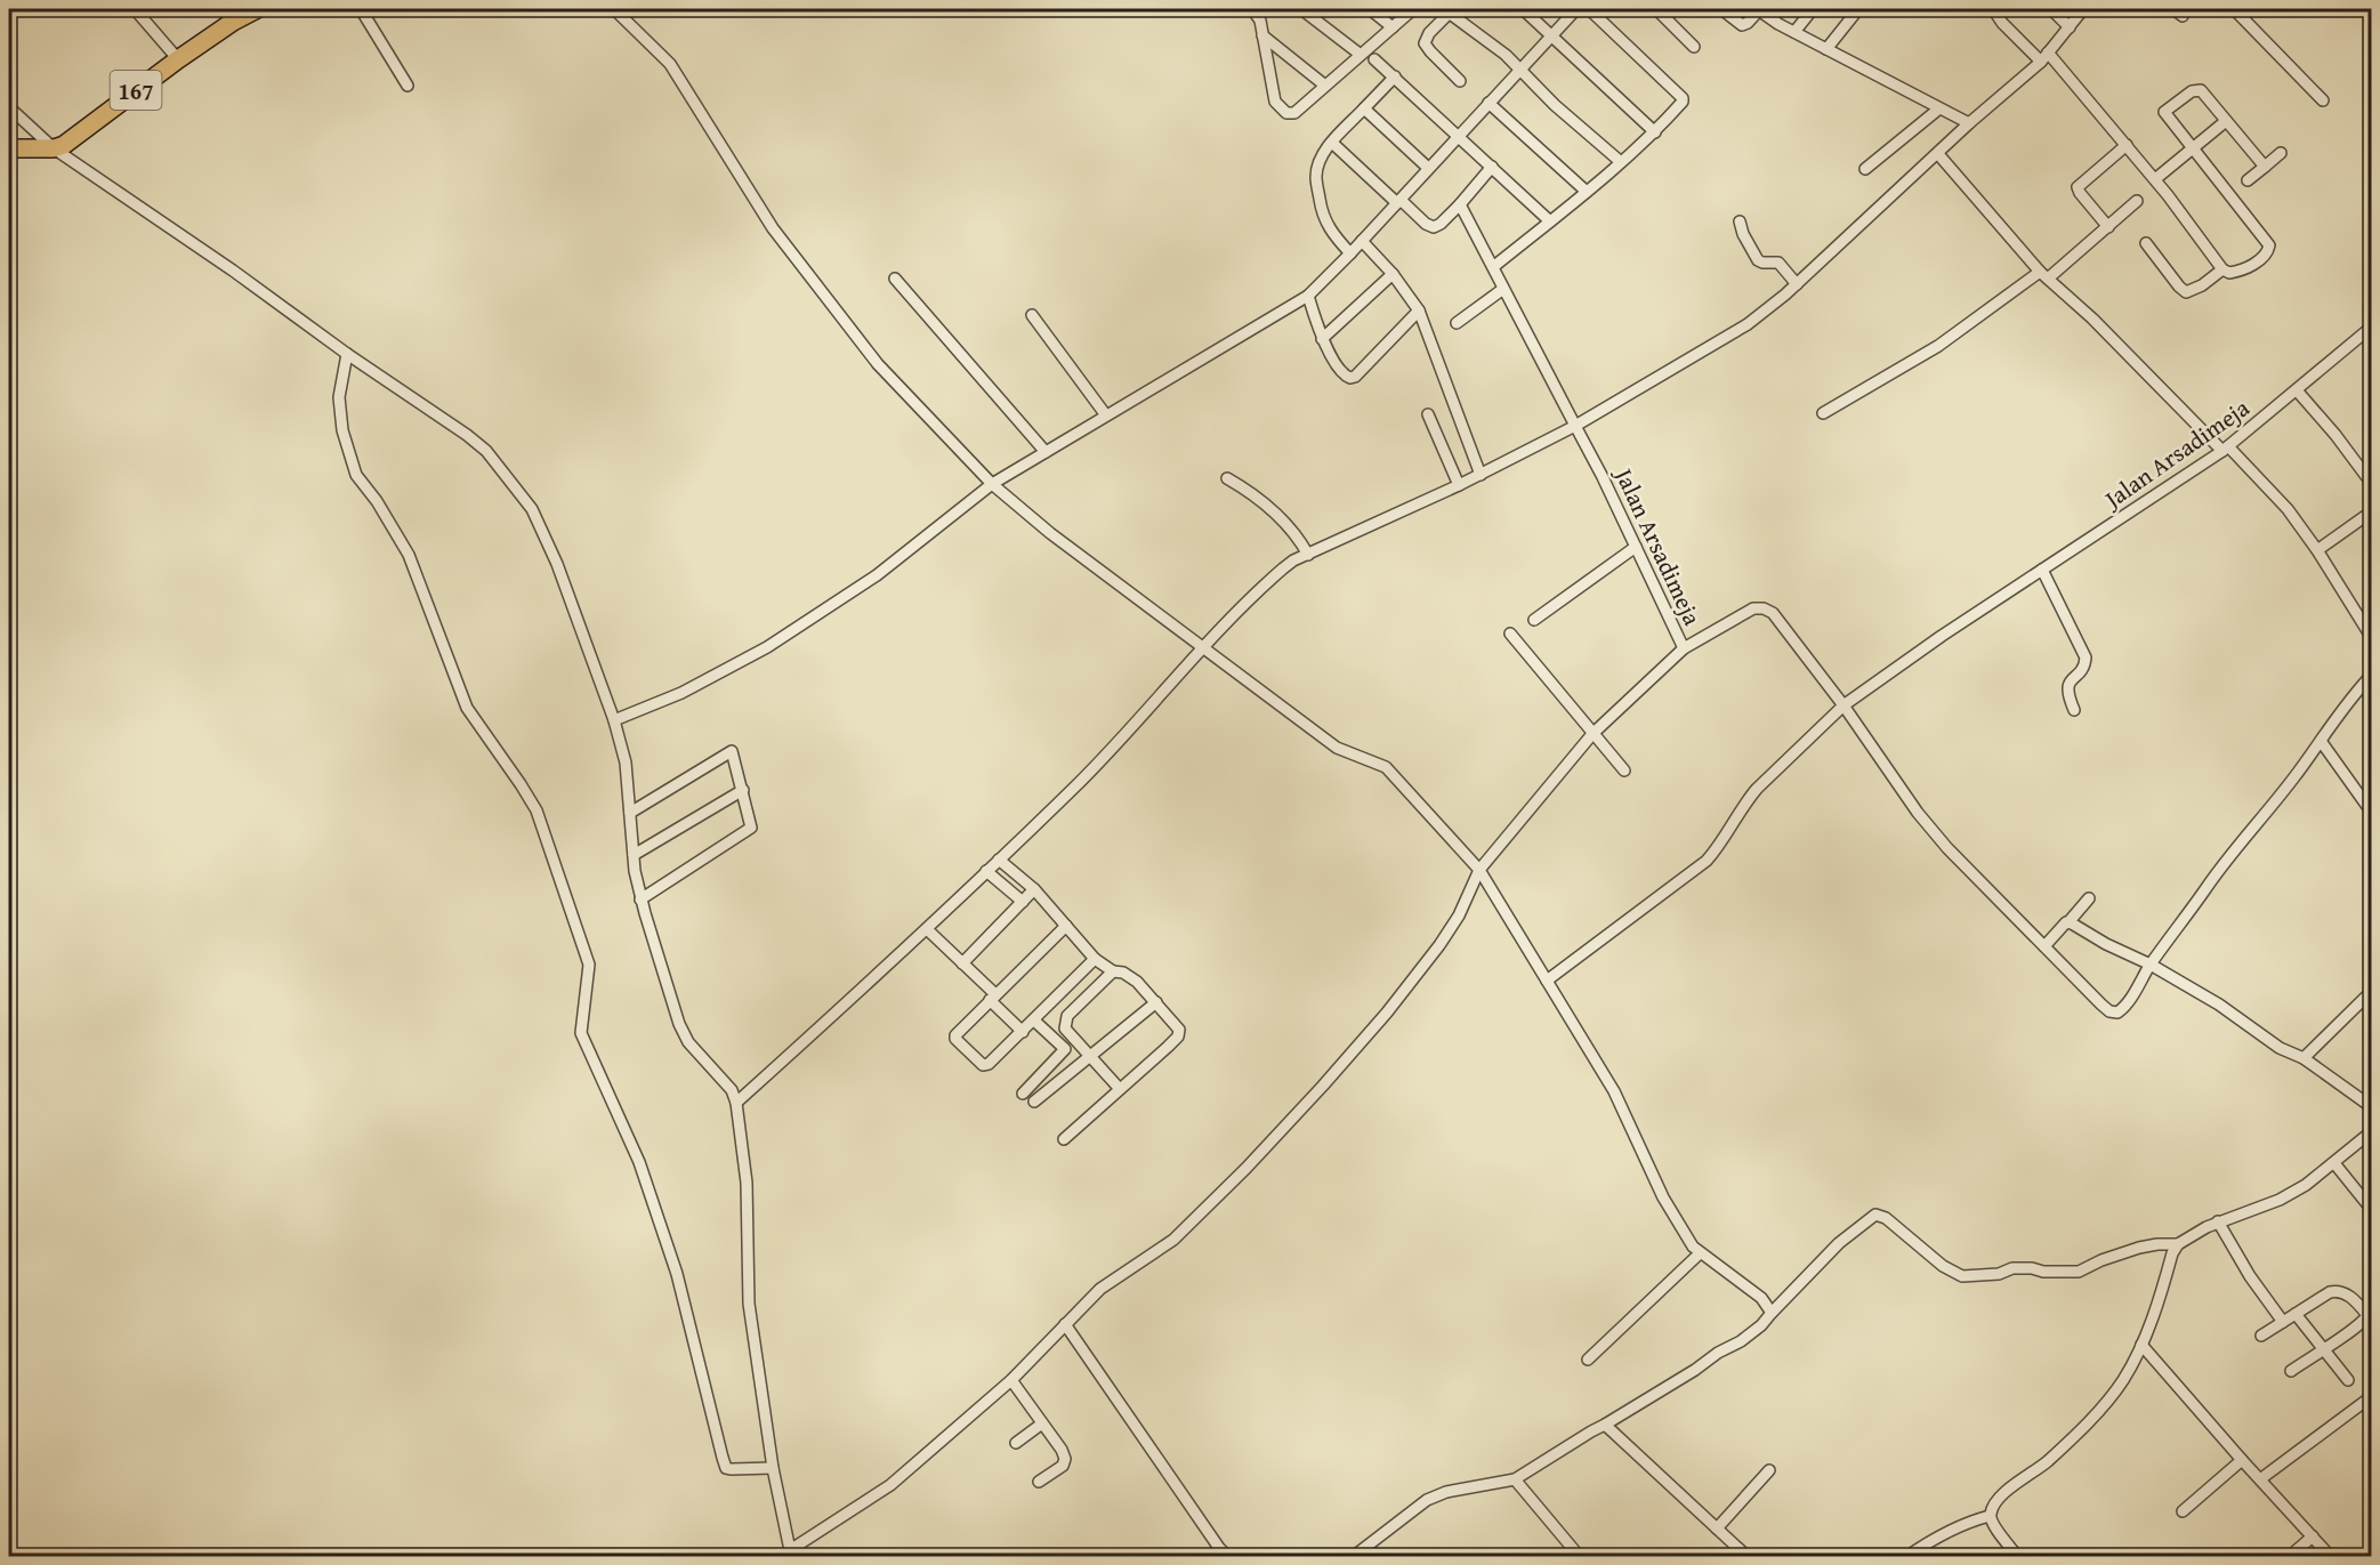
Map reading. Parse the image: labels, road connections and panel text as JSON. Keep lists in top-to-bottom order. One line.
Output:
{"streets":{"main road":["167"],"street":["Jalan Arsadimeja"]}}
